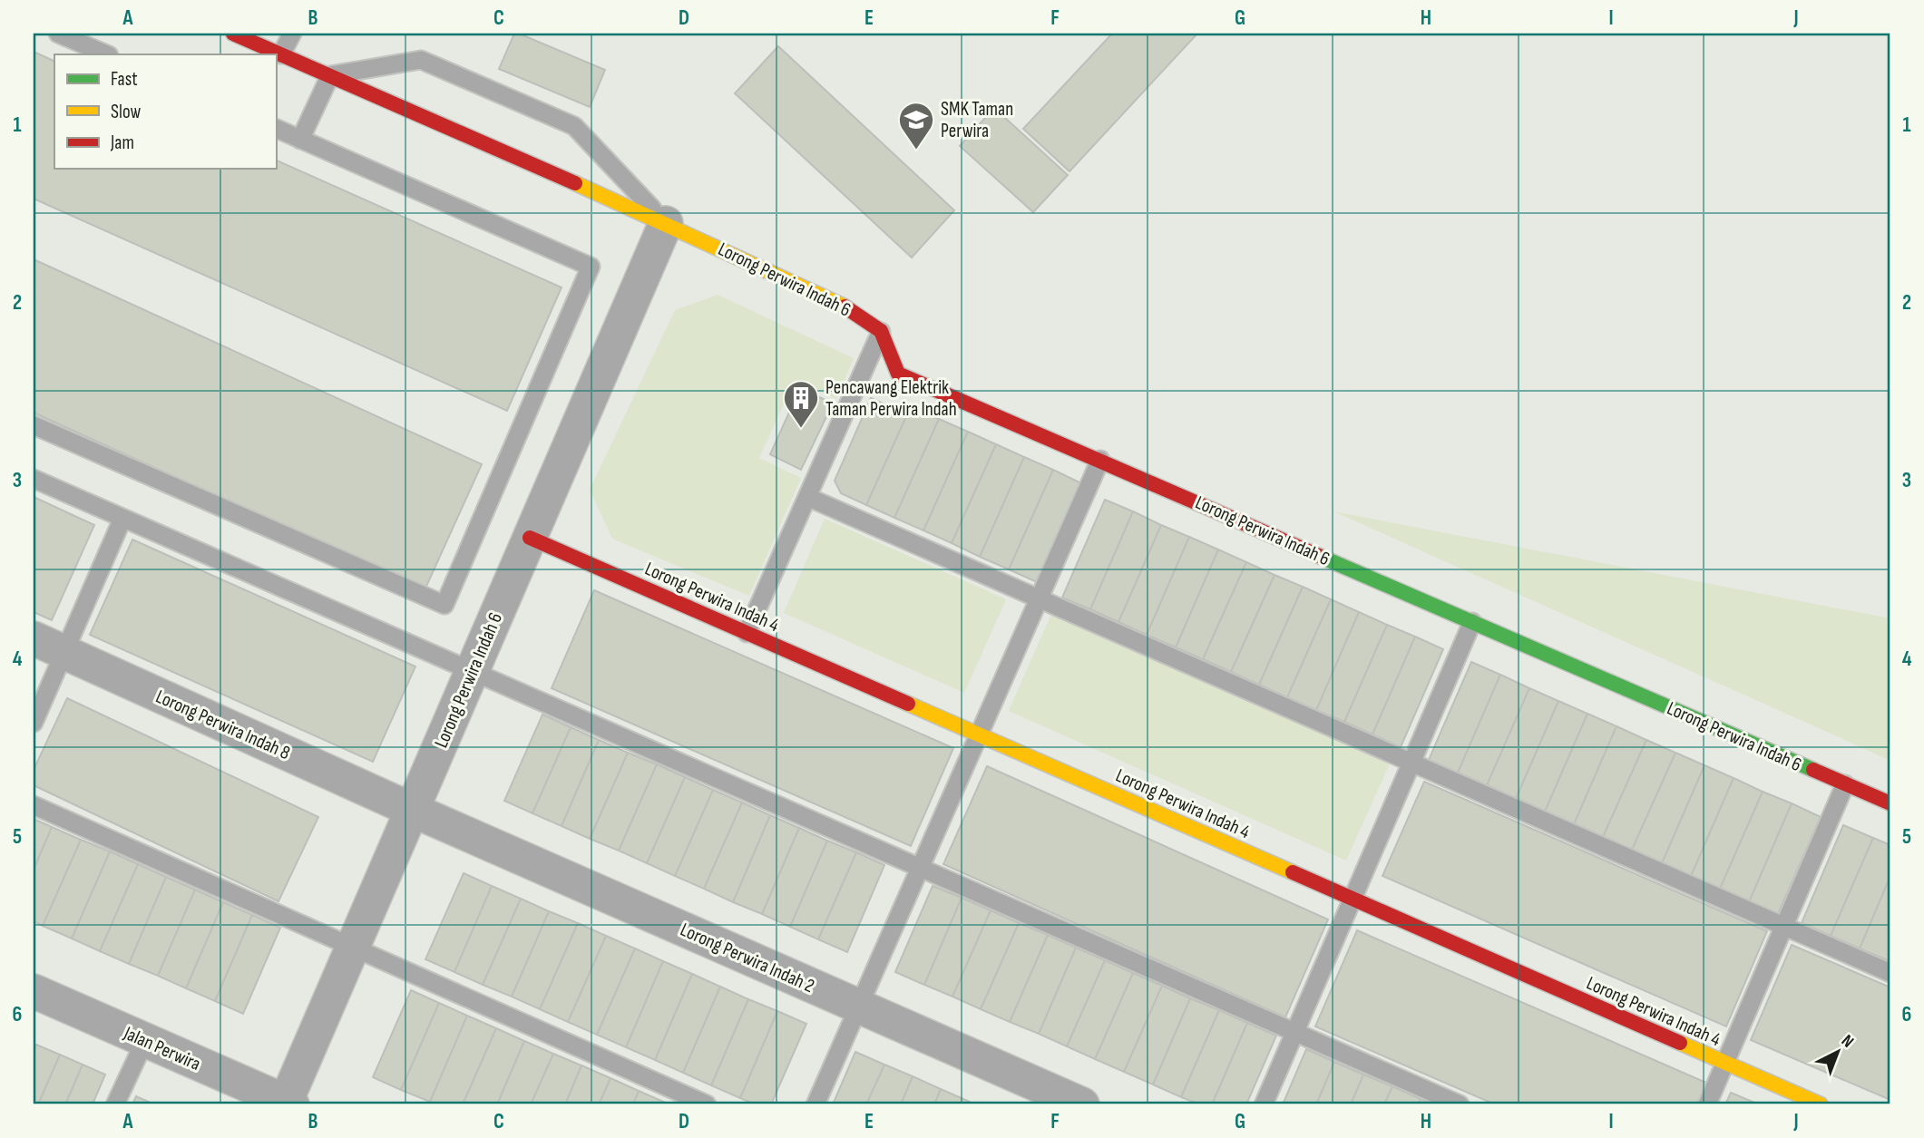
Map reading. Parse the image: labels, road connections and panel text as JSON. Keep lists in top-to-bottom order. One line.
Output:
{"streets":{"street":["Lorong Perwira Indah 6","Lorong Perwira Indah 4","Lorong Perwira Indah 8","Lorong Perwira Indah 2","Jalan Perwira"]},"crossings":[["Lorong Perwira Indah 6","Lorong Perwira Indah 4"],["Lorong Perwira Indah 6","Lorong Perwira Indah 8"],["Lorong Perwira Indah 6","Lorong Perwira Indah 2"],["Lorong Perwira Indah 6","Jalan Perwira"],["Lorong Perwira Indah 8","Lorong Perwira Indah 2"]],"places":{"school or university":["SMK Taman Perwira"],"building":["Pencawang Elektrik Taman Perwira Indah"]},"legend":["Fast","Slow","Jam"],"north":"top right","grid":{"columns":["A","B","C","D","E","F","G","H","I","J"],"rows":["1","2","3","4","5","6"]}}
